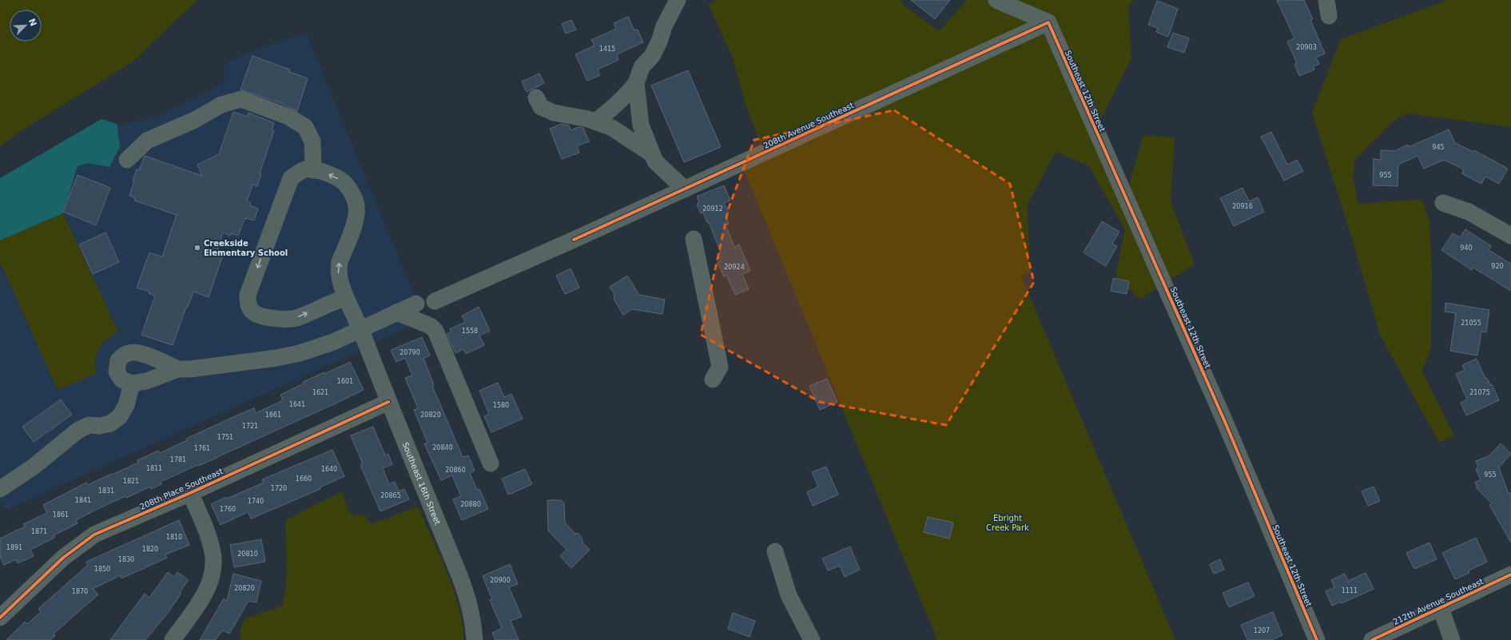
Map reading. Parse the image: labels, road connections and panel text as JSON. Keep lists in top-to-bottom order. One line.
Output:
{"streets":{"street":["Southeast 12th Street","208th Avenue Southeast","Southeast 16th Street","208th Place Southeast","212th Avenue Southeast"]},"crossings":[["Southeast 12th Street","208th Avenue Southeast"],["Southeast 16th Street","208th Place Southeast"]],"parks":["Ebright Creek Park"],"places":["Creekside Elementary School"],"house_numbers":["20903","1415","945","955","20916","20912","940","920","20924","21055","1558","20790","1601","1621","21075","1641","1580","1661","20820","1721","1751","20840","1761","1781","1811","1640","20860","955","1660","1821","1720","1831","20865","1841","1740","20880","1760","1861","1871","1810","1891","1820","20810","1830","1850","20900","20820","1111","1870","1207"],"north":"top right"}
